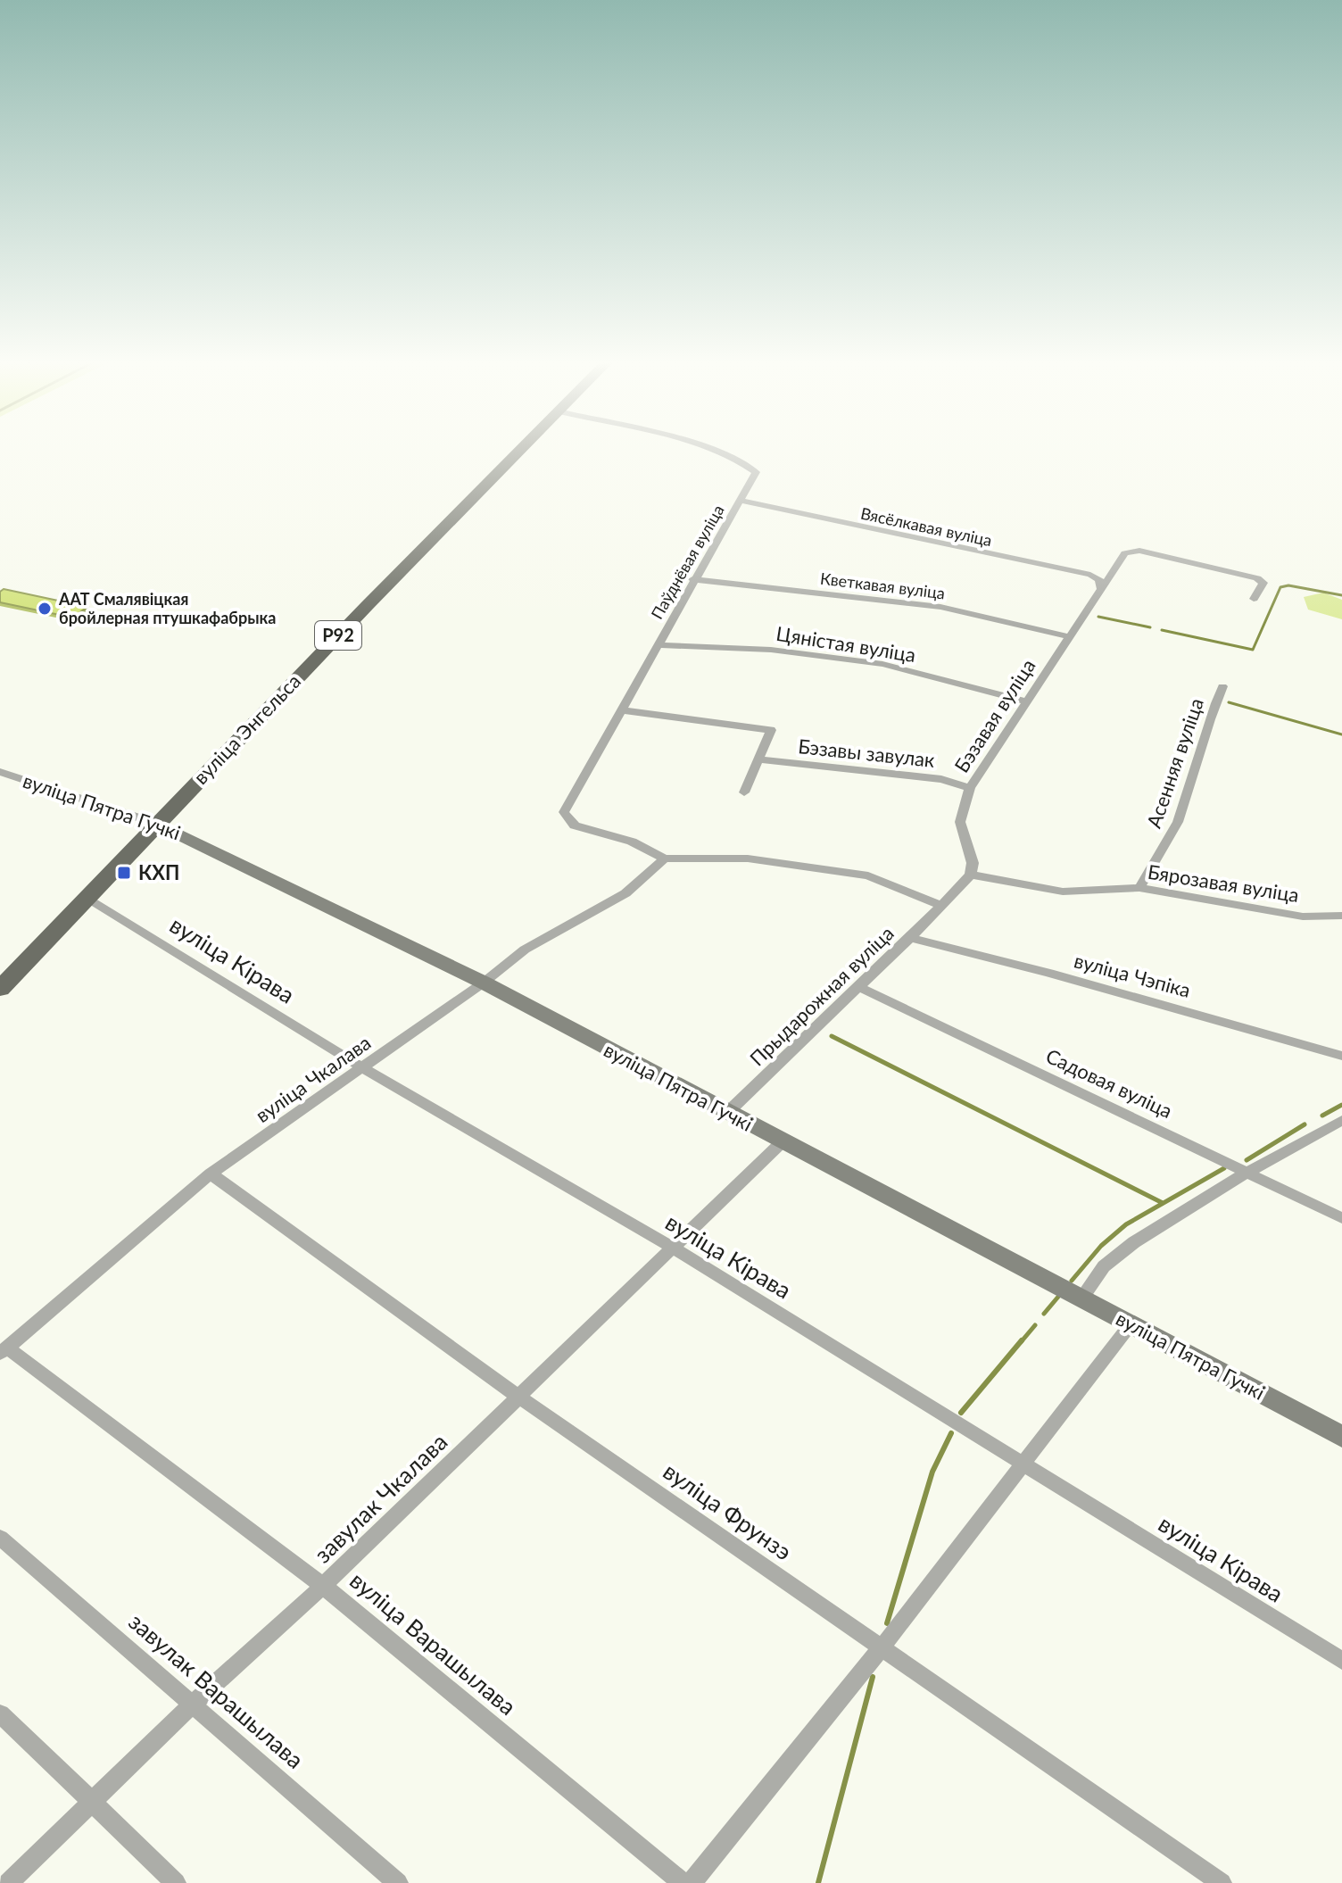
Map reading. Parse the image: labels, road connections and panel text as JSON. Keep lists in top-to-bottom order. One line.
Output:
{"streets":{"main road":["Р92","вуліца Энгельса"],"street":["Вясёлкавая вуліца","Паўднёвая вуліца","Кветкавая вуліца","Цяністая вуліца","Бэзавая вуліца","Бэзавы завулак","Асенняя вуліца","вуліца Пятра Гучкі","Бярозавая вуліца","вуліца Кірава","вуліца Чэпіка","Прыдарожная вуліца","вуліца Чкалава","Садовая вуліца","завулак Чкалава","вуліца Фрунзэ","вуліца Варашылава","завулак Варашылава"]},"crossings":[["Вясёлкавая вуліца","Паўднёвая вуліца"],["Вясёлкавая вуліца","Бэзавая вуліца"],["Паўднёвая вуліца","Кветкавая вуліца"],["Паўднёвая вуліца","Цяністая вуліца"],["Паўднёвая вуліца","вуліца Чкалава"],["Кветкавая вуліца","Бэзавая вуліца"],["Цяністая вуліца","Бэзавая вуліца"],["Бэзавая вуліца","Бэзавы завулак"],["Бэзавая вуліца","Бярозавая вуліца"],["вуліца Энгельса","вуліца Пятра Гучкі"],["вуліца Энгельса","вуліца Кірава"],["Асенняя вуліца","Бярозавая вуліца"],["вуліца Пятра Гучкі","Прыдарожная вуліца"],["вуліца Пятра Гучкі","вуліца Чкалава"],["вуліца Пятра Гучкі","завулак Чкалава"],["вуліца Кірава","вуліца Чкалава"],["вуліца Кірава","завулак Чкалава"],["вуліца Чэпіка","Прыдарожная вуліца"],["Прыдарожная вуліца","Садовая вуліца"],["вуліца Чкалава","вуліца Фрунзэ"],["вуліца Чкалава","вуліца Варашылава"],["завулак Чкалава","вуліца Фрунзэ"],["завулак Чкалава","вуліца Варашылава"],["завулак Чкалава","завулак Варашылава"]],"places":{"other":["ААТ Смалявіцкая бройлерная птушкафабрыка"],"transit":["КХП"]}}
